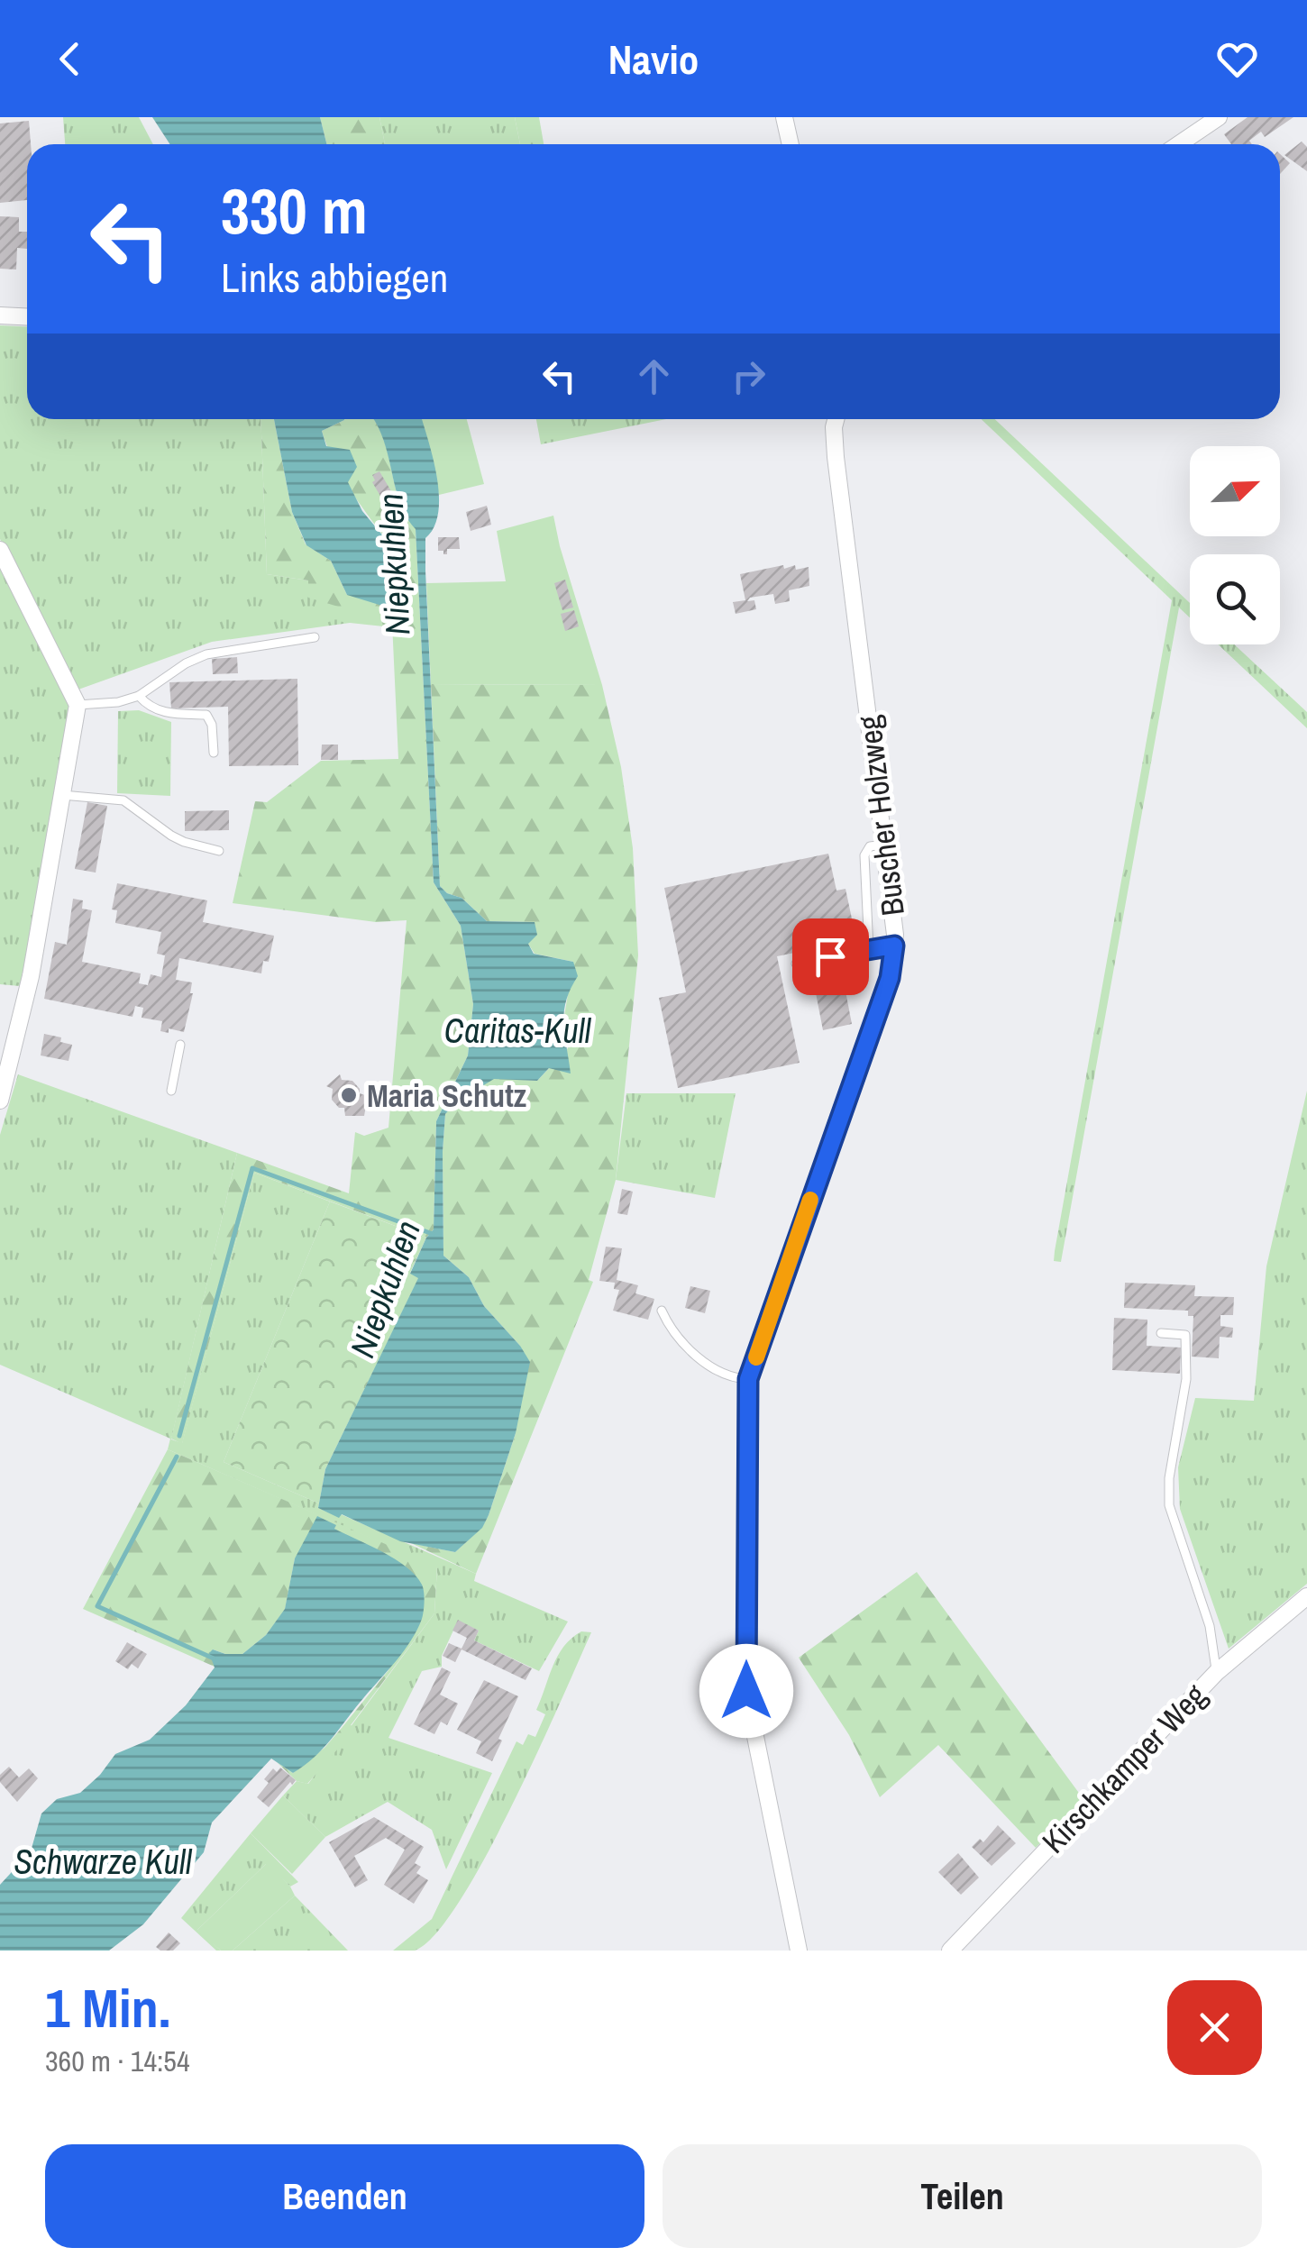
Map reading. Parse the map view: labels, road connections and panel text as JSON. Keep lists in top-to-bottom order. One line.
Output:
{"streets":{"street":["Buscher Holzweg","Kirschkamper Weg"]},"water":["Niepkuhlen","Caritas-Kull","Schwarze Kull"],"places":["Maria Schutz"],"north":"top right","page":{"header":"Navio","turn":["330 m","Links abbiegen"],"heading":["1 Min.","360 m · 14:54"],"buttons":["Beenden","Teilen"]}}
